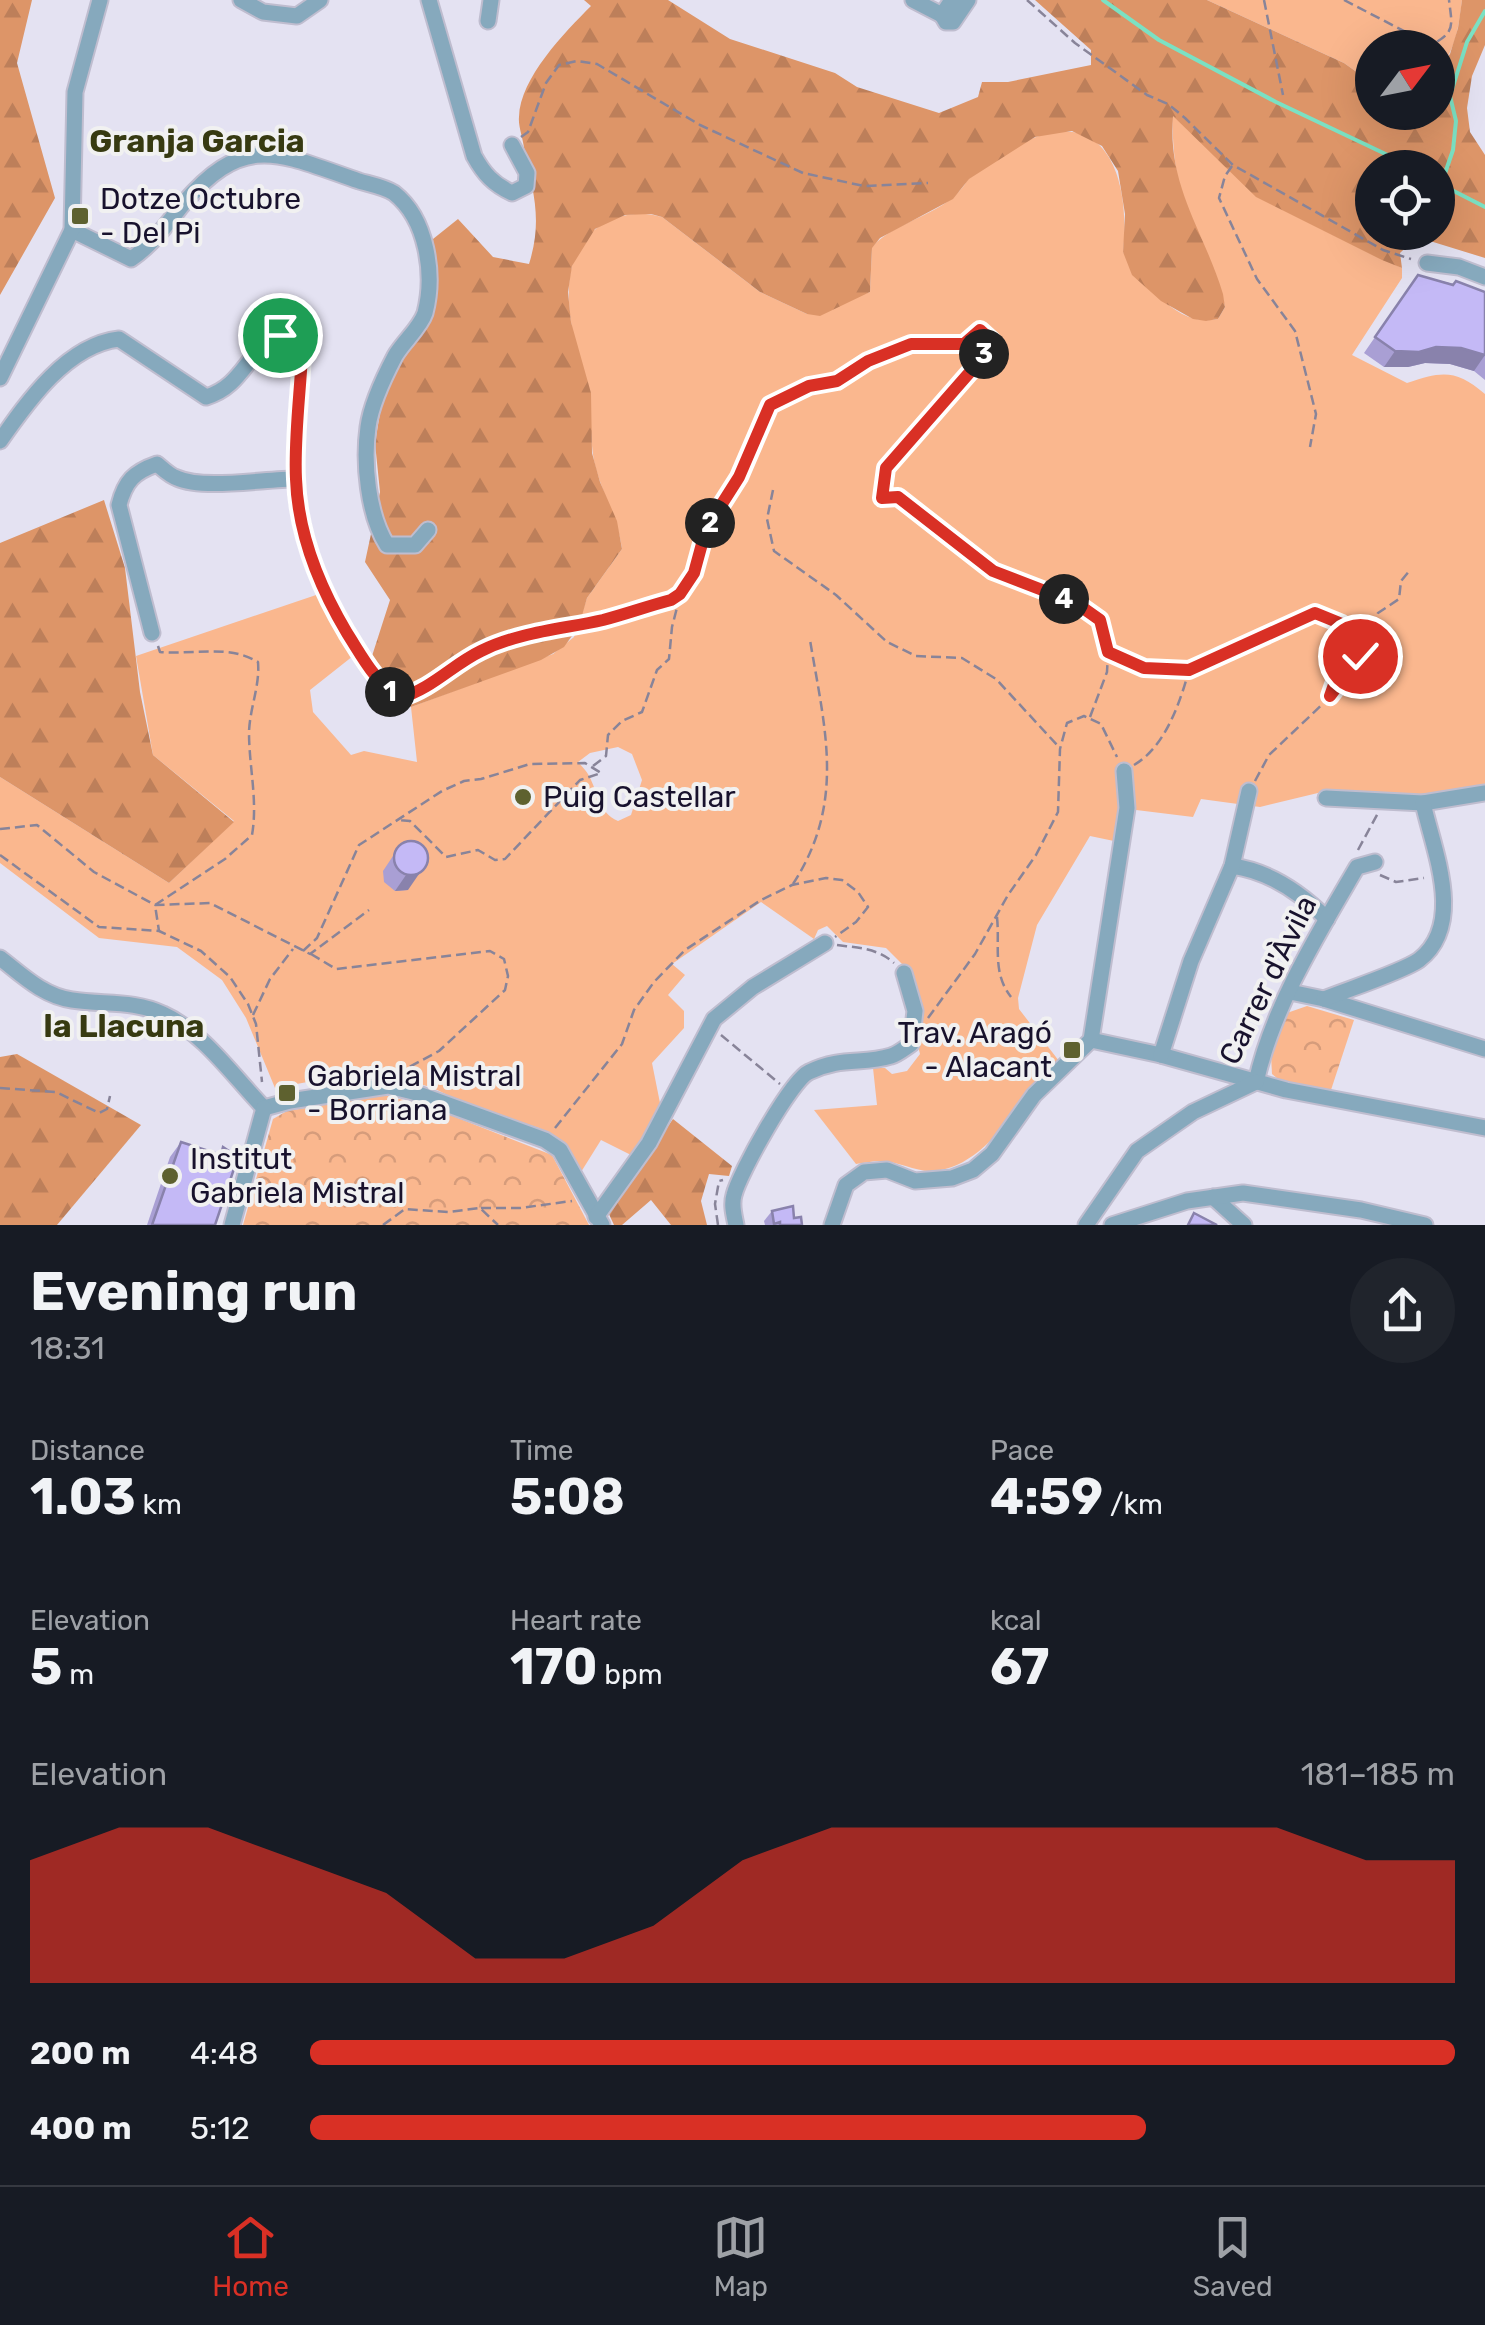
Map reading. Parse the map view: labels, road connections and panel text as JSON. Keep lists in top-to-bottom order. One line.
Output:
{"streets":{"street":["Carrer d'Àvila"]},"districts":["Granja Garcia","la Llacuna"],"places":{"transit":["Dotze Octubre - Del Pi","Trav. Aragó - Alacant","Gabriela Mistral - Borriana"],"other":["Puig Castellar","Institut Gabriela Mistral"]},"north":"top right","page":{"pins":["3","2","4","1"],"heading":["Evening run","18:31"],"stats":[["Distance","1.03 km"],["Time","5:08"],["Pace","4:59 /km"],["Elevation","5 m"],["Heart rate","170 bpm"],["kcal","67"]],"chart":["Elevation","181–185 m"],"list":[{"name":"200 m","note":"4:48"},{"name":"400 m","note":"5:12"}],"tabs":["Home","Map","Saved"]}}
